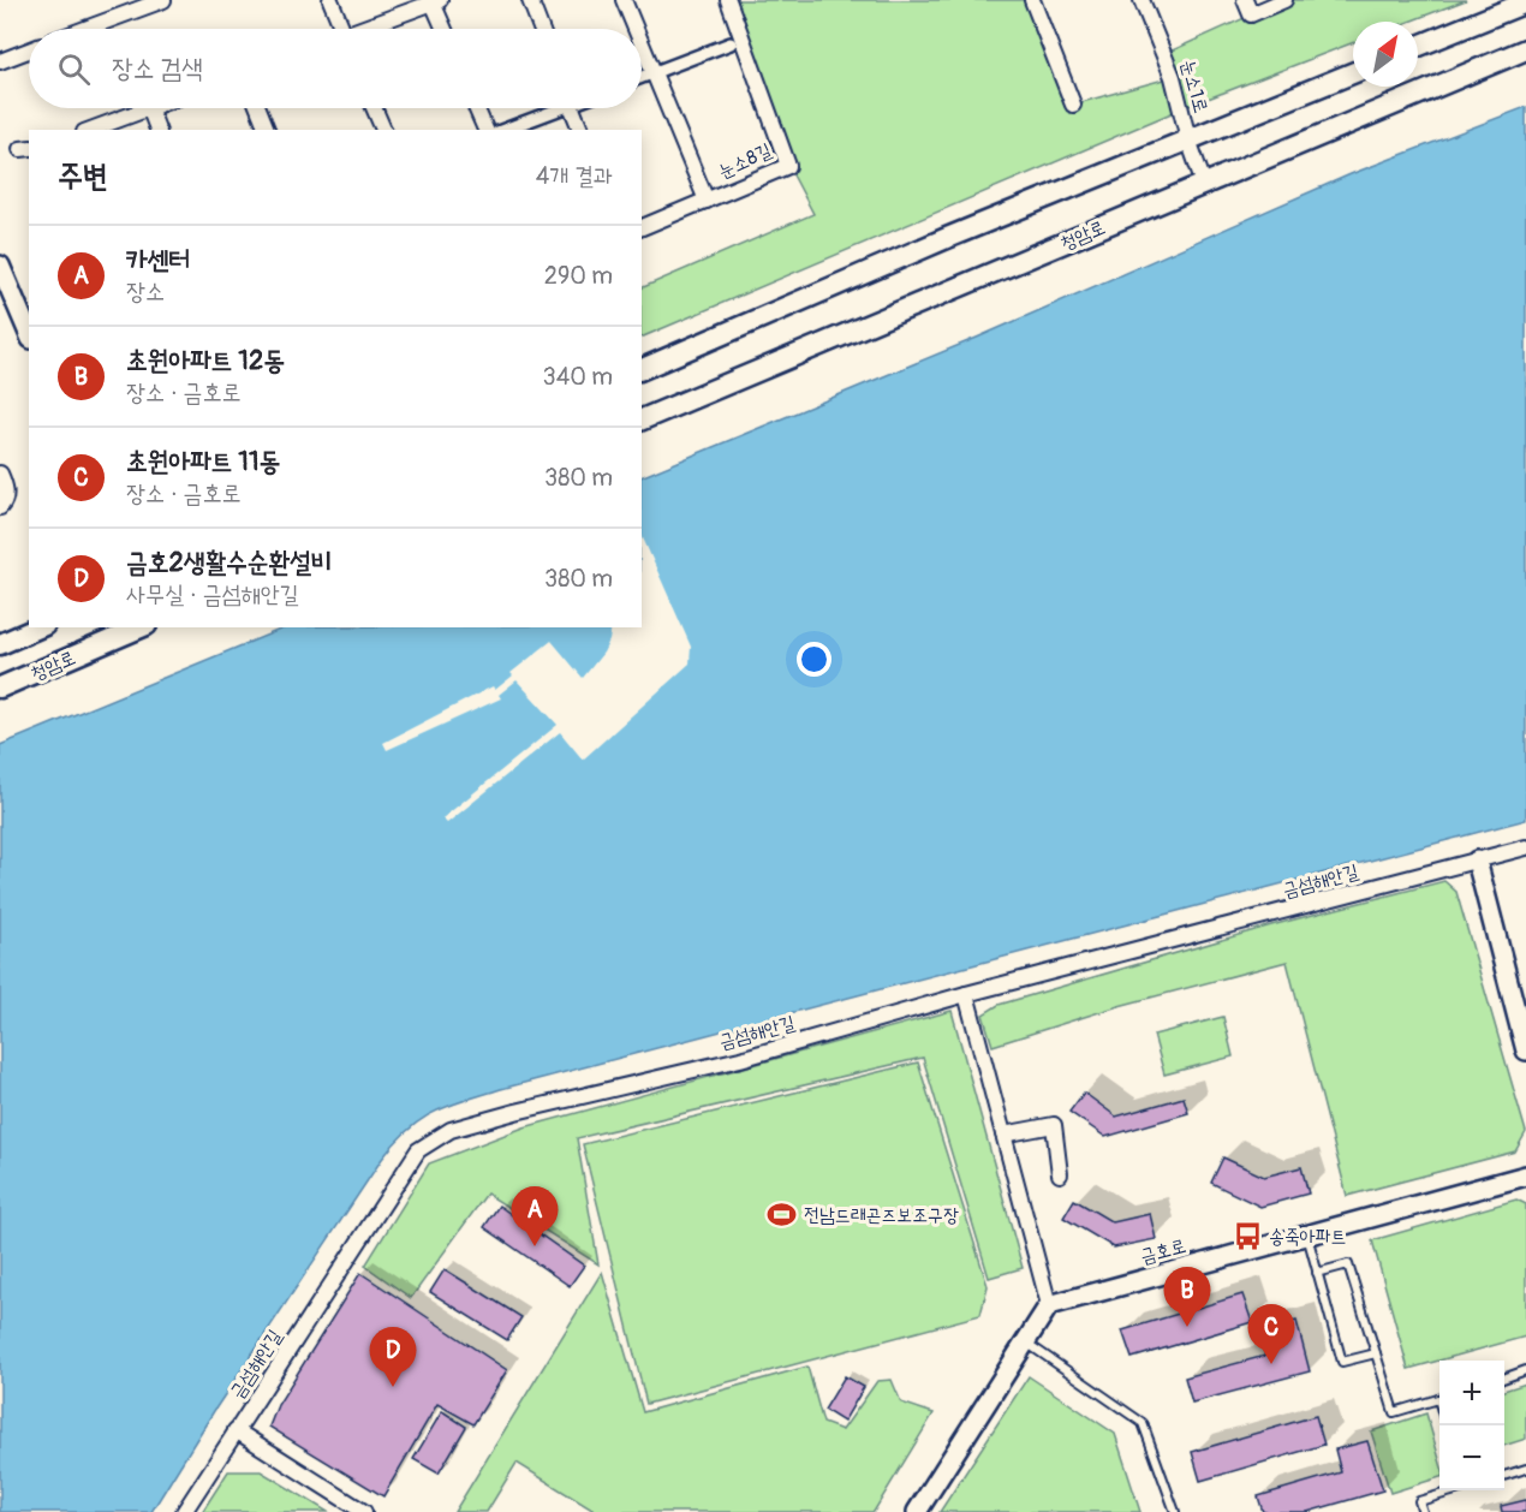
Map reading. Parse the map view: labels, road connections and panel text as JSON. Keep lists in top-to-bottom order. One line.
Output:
{"streets":{"main road":["청암로"],"street":["눈소1로","눈소8길","금섬해안길","금호로"]},"crossings":[["눈소1로","청암로"]],"places":{"sports":["전남드래곤즈보조구장"],"bus stop":["송죽아파트"]},"north":"top right","page":{"search":"장소 검색","heading":["주변","4개 결과"],"list":[{"mark":"A","name":"카센터","note":"장소","value":"290 m"},{"mark":"B","name":"초원아파트 12동","note":"장소 · 금호로","value":"340 m"},{"mark":"C","name":"초원아파트 11동","note":"장소 · 금호로","value":"380 m"},{"mark":"D","name":"금호2생활수순환설비","note":"사무실 · 금섬해안길","value":"380 m"}],"pins":["A","B","C","D"],"map_buttons":["+","−"]}}
